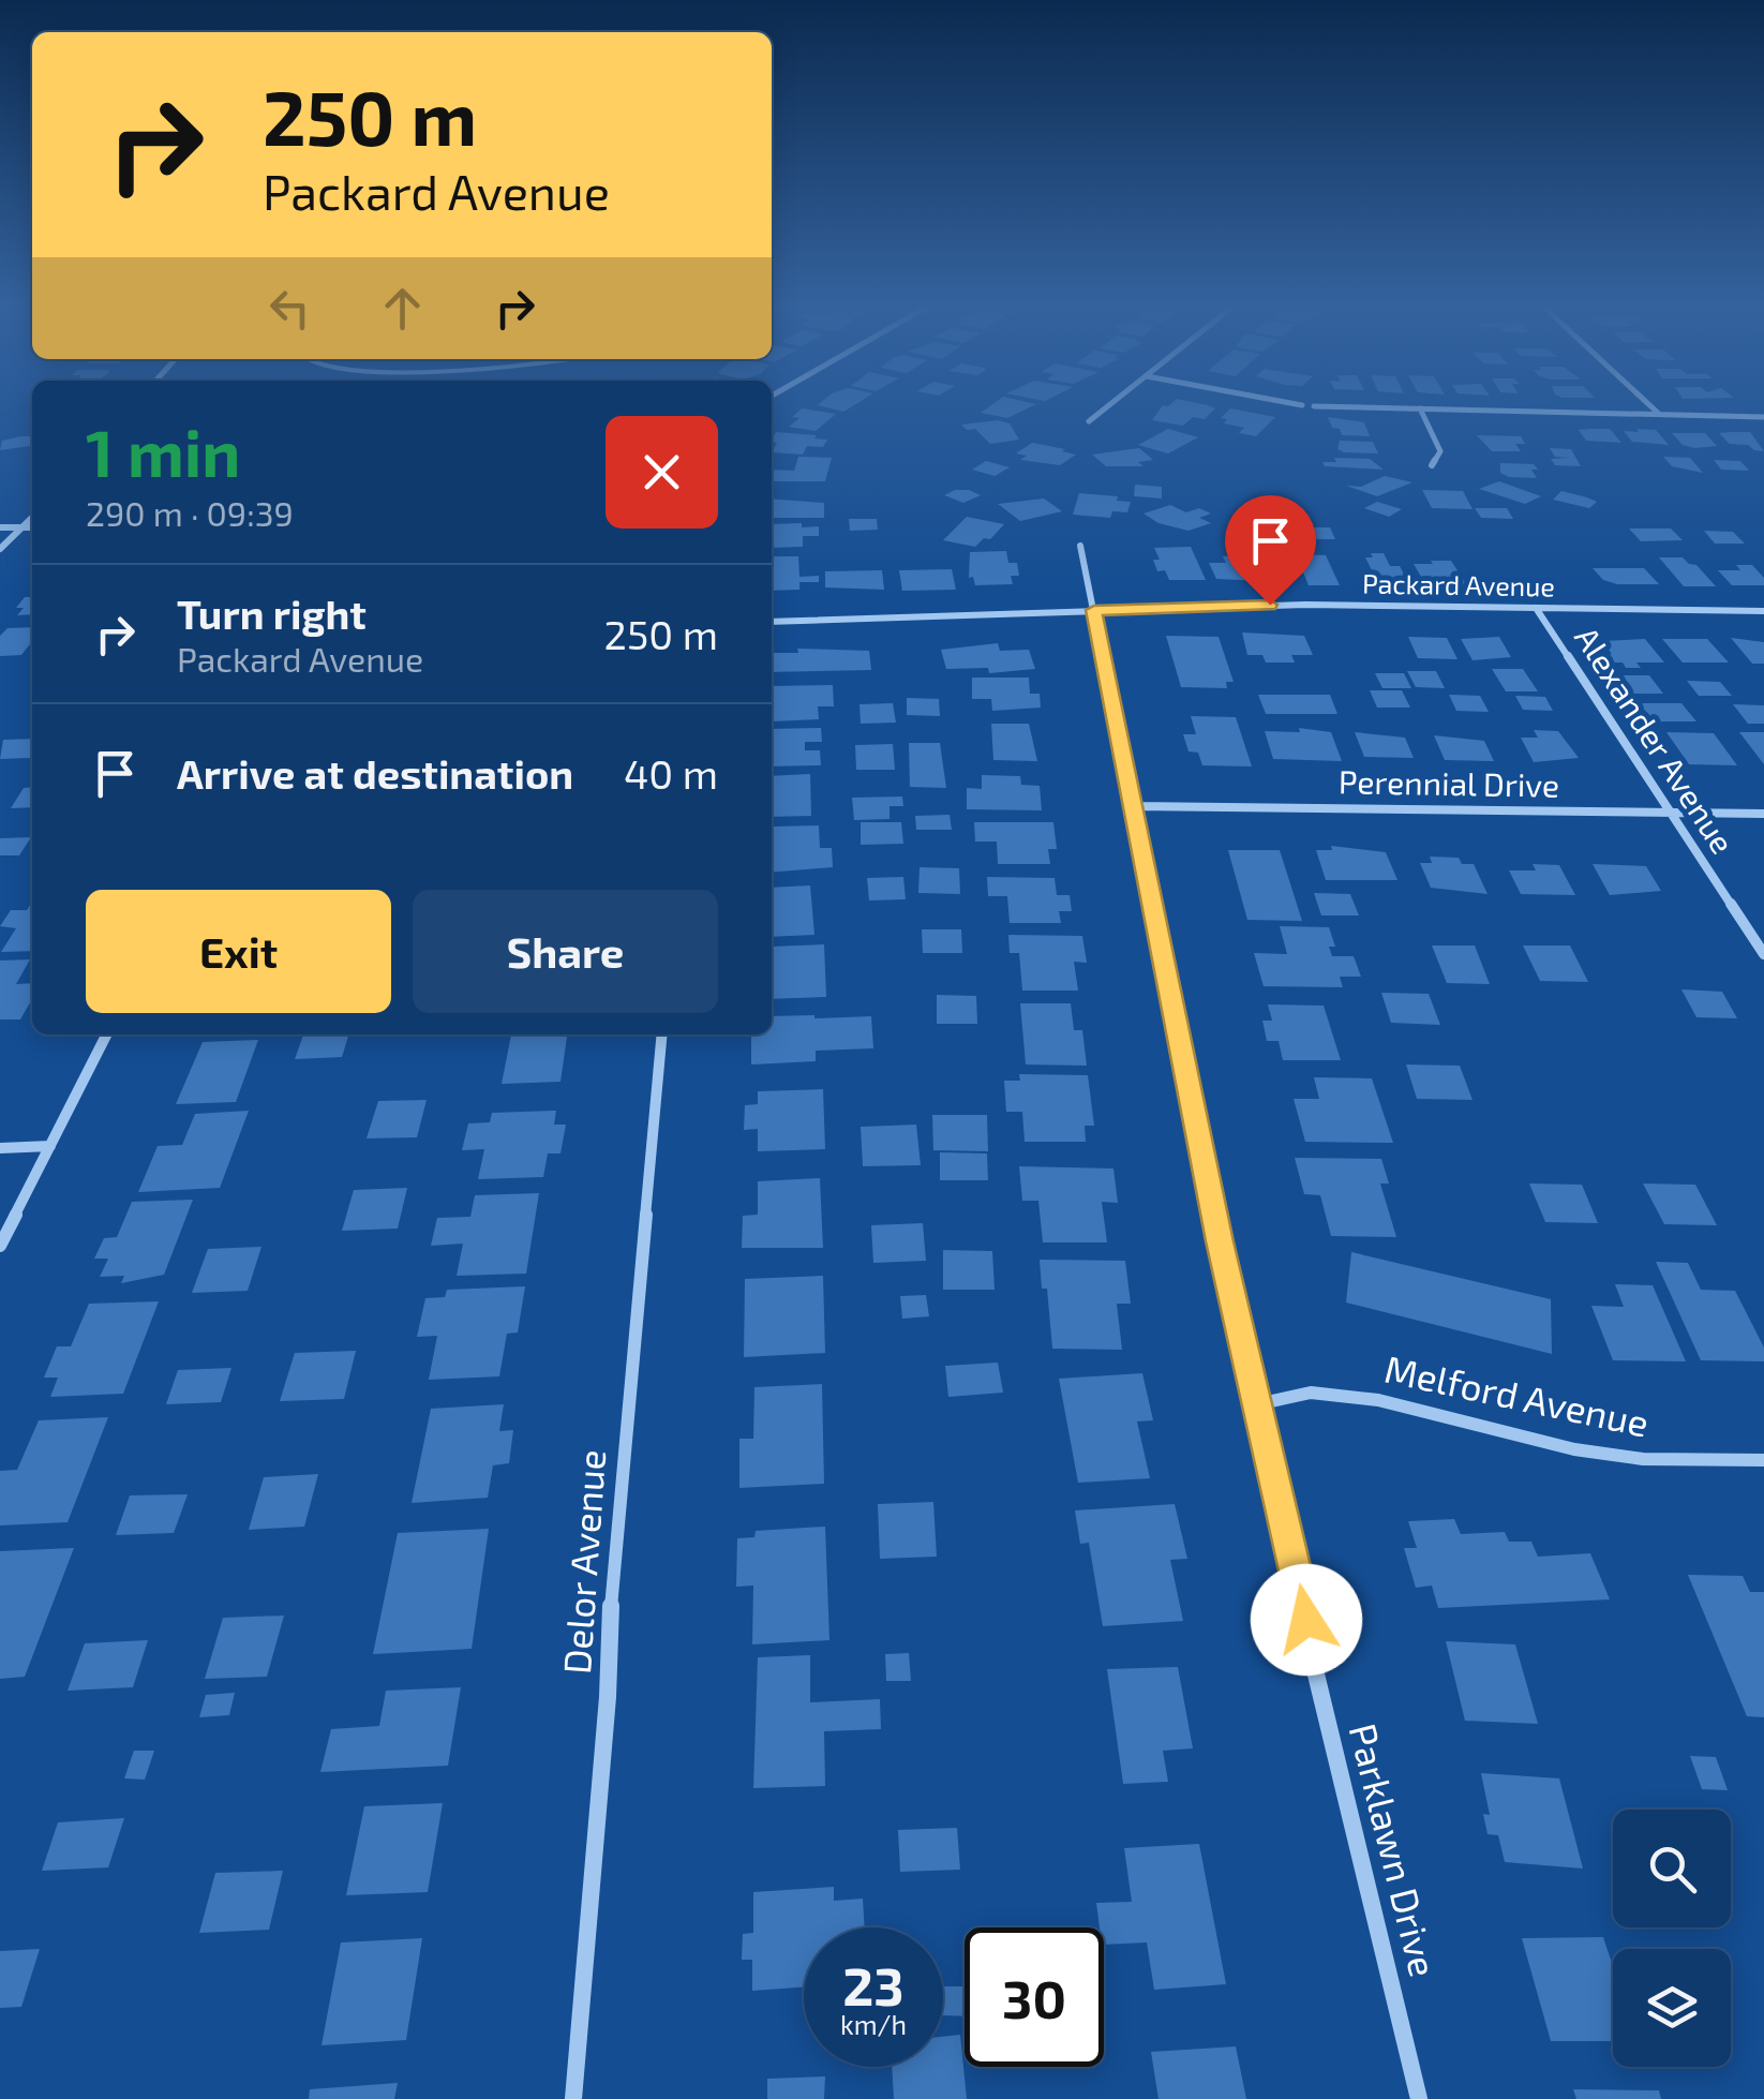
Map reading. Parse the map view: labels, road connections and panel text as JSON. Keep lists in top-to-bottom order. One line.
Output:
{"streets":{"street":["Packard Avenue","Alexander Avenue","Perennial Drive","Melford Avenue","Delor Avenue","Parklawn Drive"]},"crossings":[["Packard Avenue","Alexander Avenue"],["Packard Avenue","Parklawn Drive"],["Alexander Avenue","Perennial Drive"],["Perennial Drive","Parklawn Drive"],["Melford Avenue","Parklawn Drive"]],"page":{"turn":["250 m","Packard Avenue"],"heading":["1 min","290 m · 09:39"],"list":[{"name":"Turn right","note":"Packard Avenue","value":"250 m"},{"name":"Arrive at destination","value":"40 m"}],"buttons":["Exit","Share"],"speed":"23 km/h","limit":"30"}}
